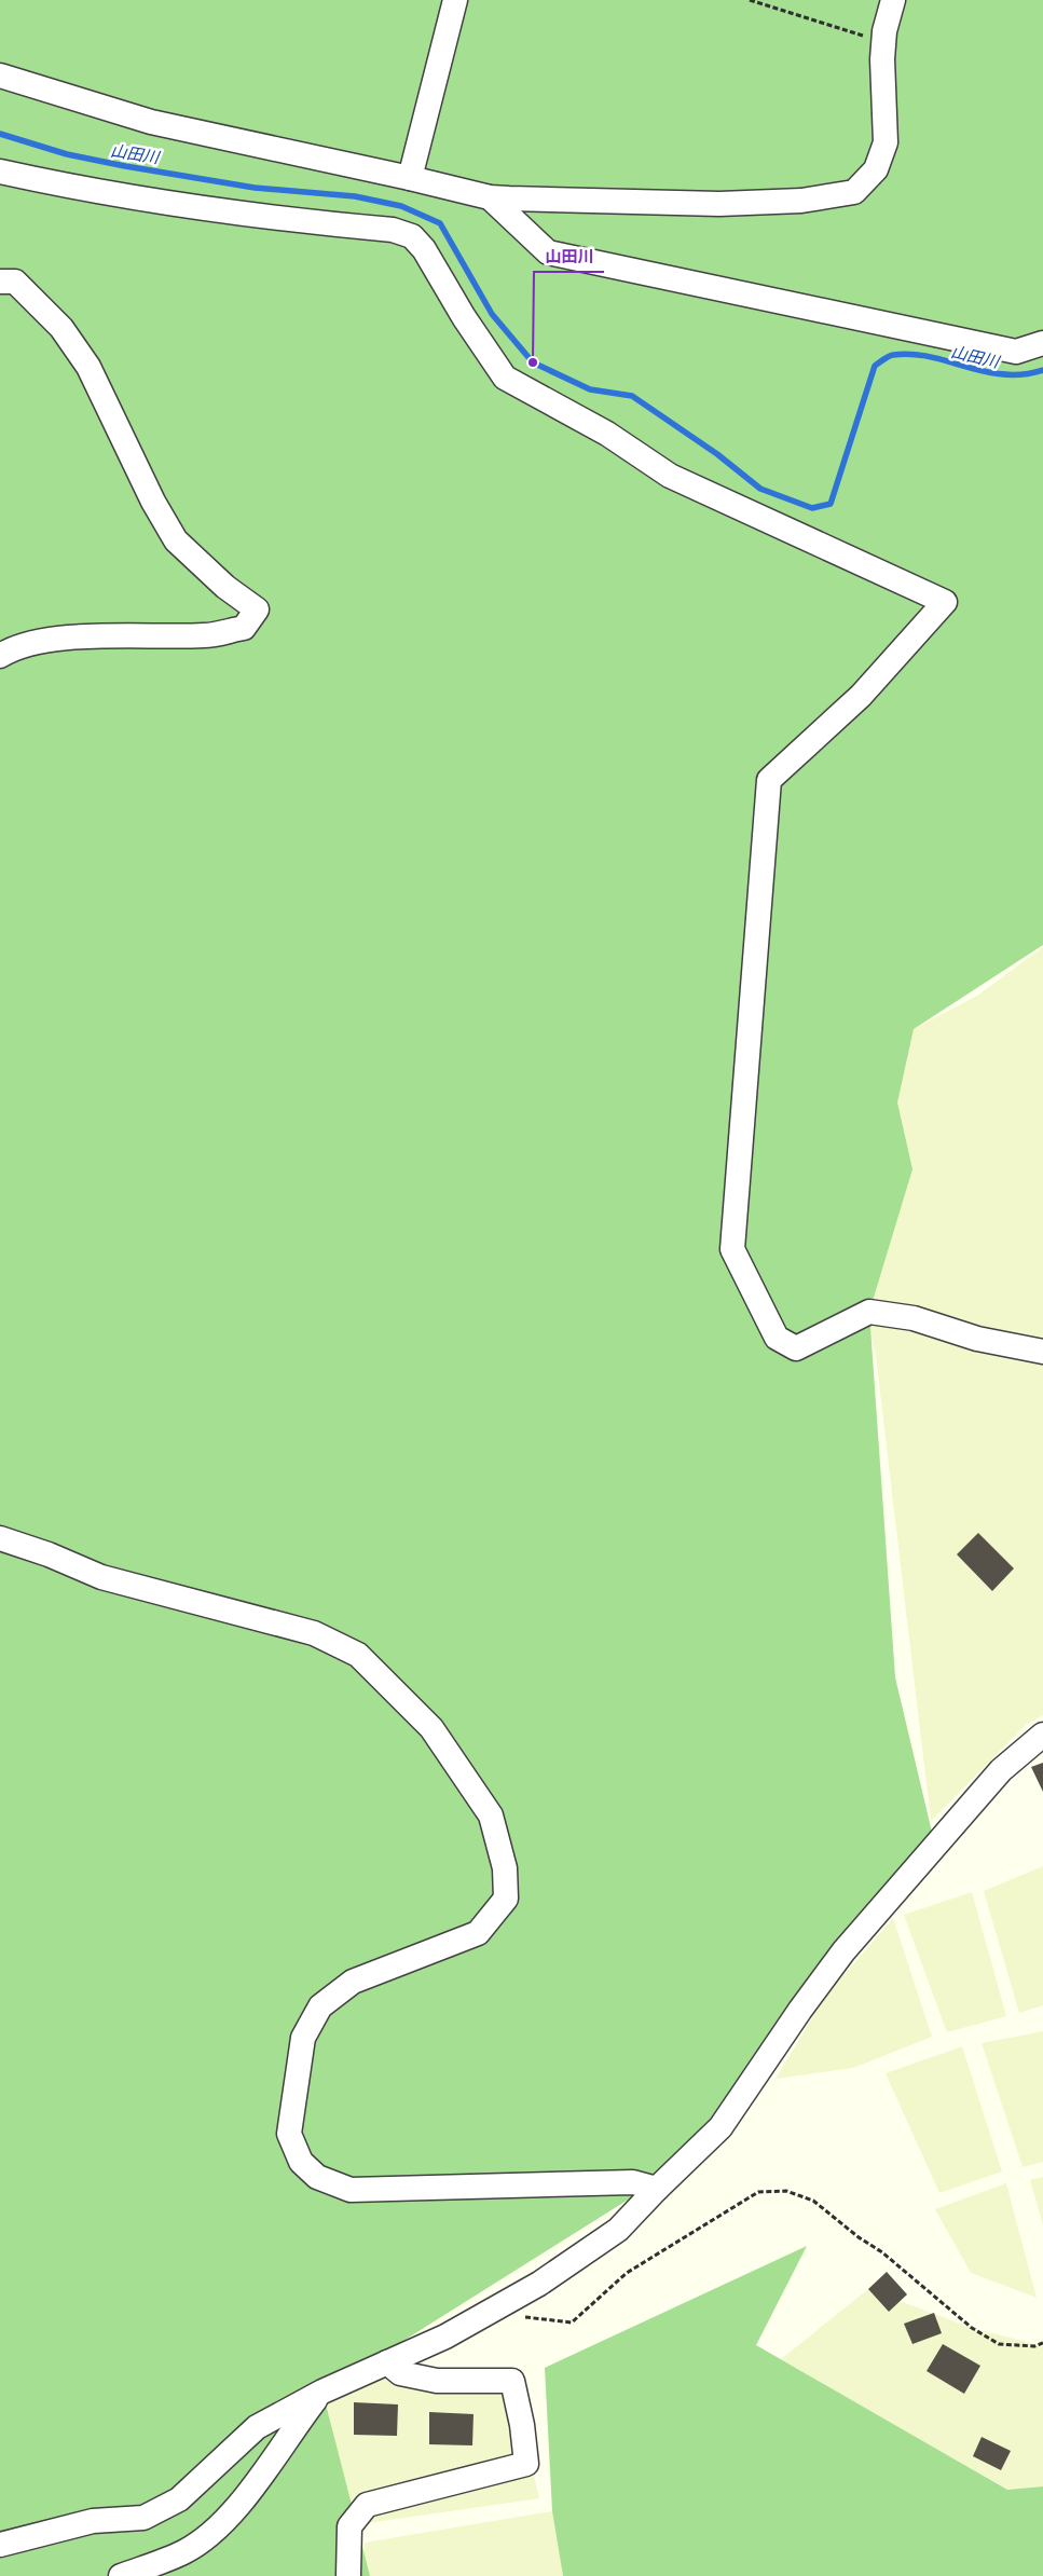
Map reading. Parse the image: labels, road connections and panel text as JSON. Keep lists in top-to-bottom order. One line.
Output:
{"water":["山田川"],"places":["山田川"]}
